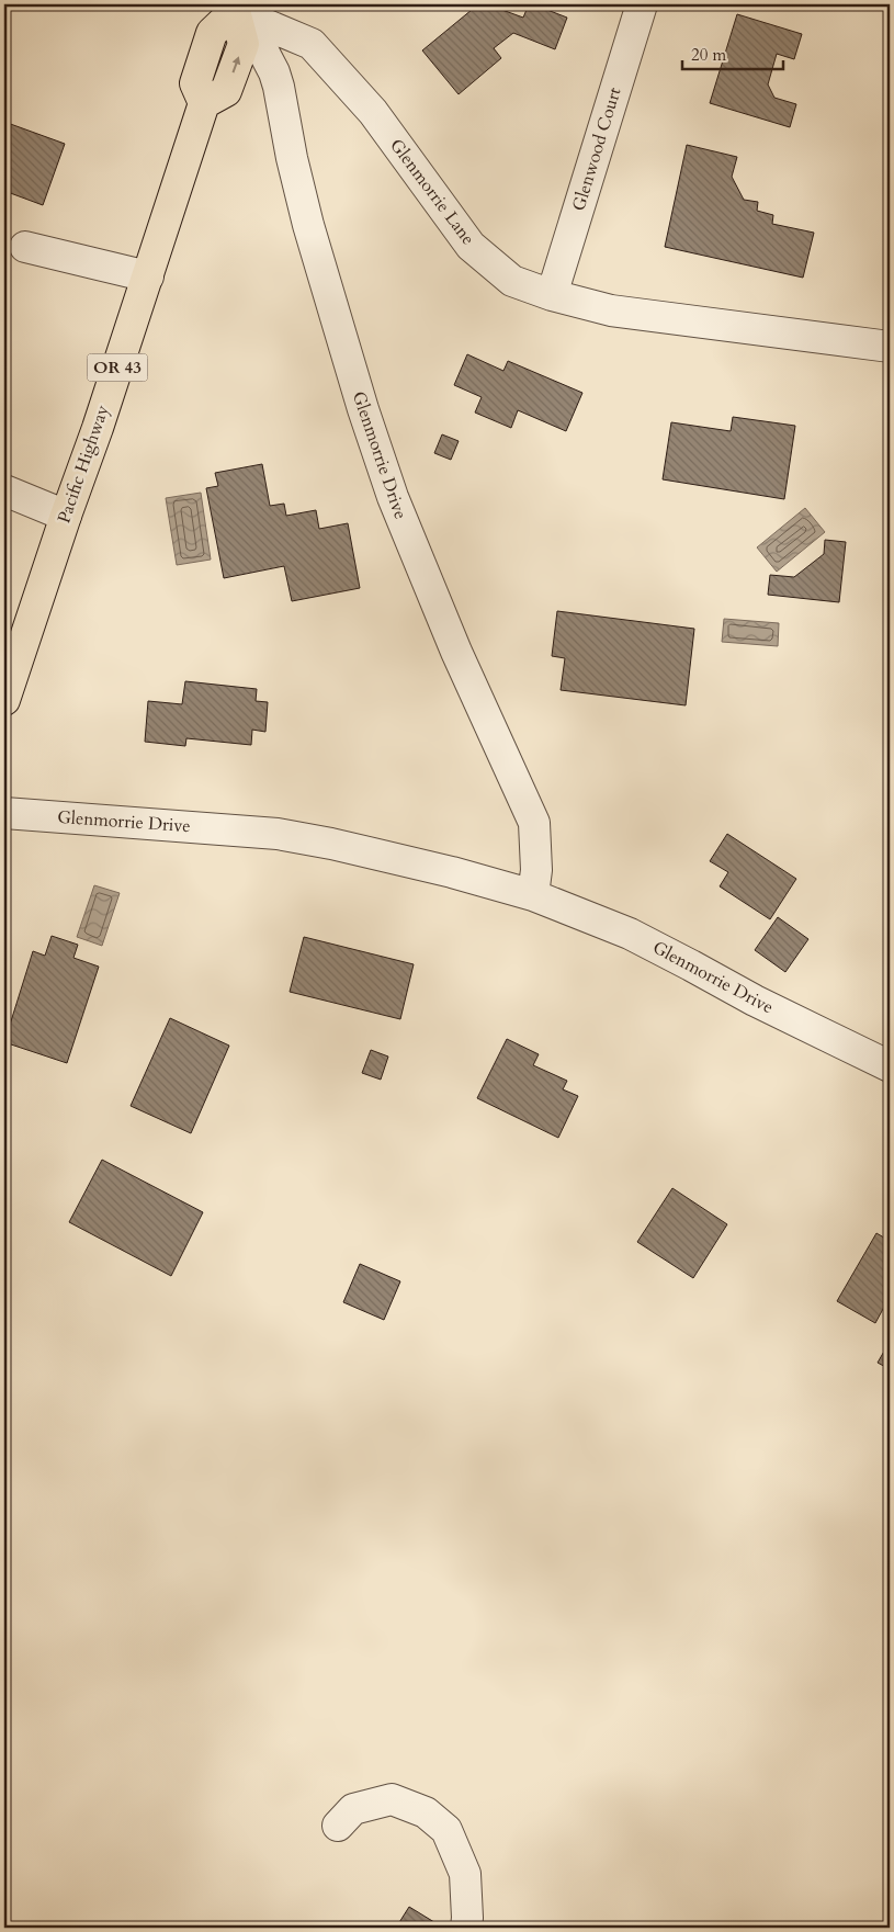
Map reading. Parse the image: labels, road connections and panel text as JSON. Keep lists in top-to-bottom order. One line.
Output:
{"streets":{"main road":["OR 43","Pacific Highway"],"street":["Glenwood Court","Glenmorrie Lane","Glenmorrie Drive"]},"crossings":[["Glenwood Court","Glenmorrie Lane"],["Glenmorrie Lane","Glenmorrie Drive"],["Glenmorrie Lane","Pacific Highway"],["Glenmorrie Drive","Pacific Highway"]],"scale_bar":"20 m"}
